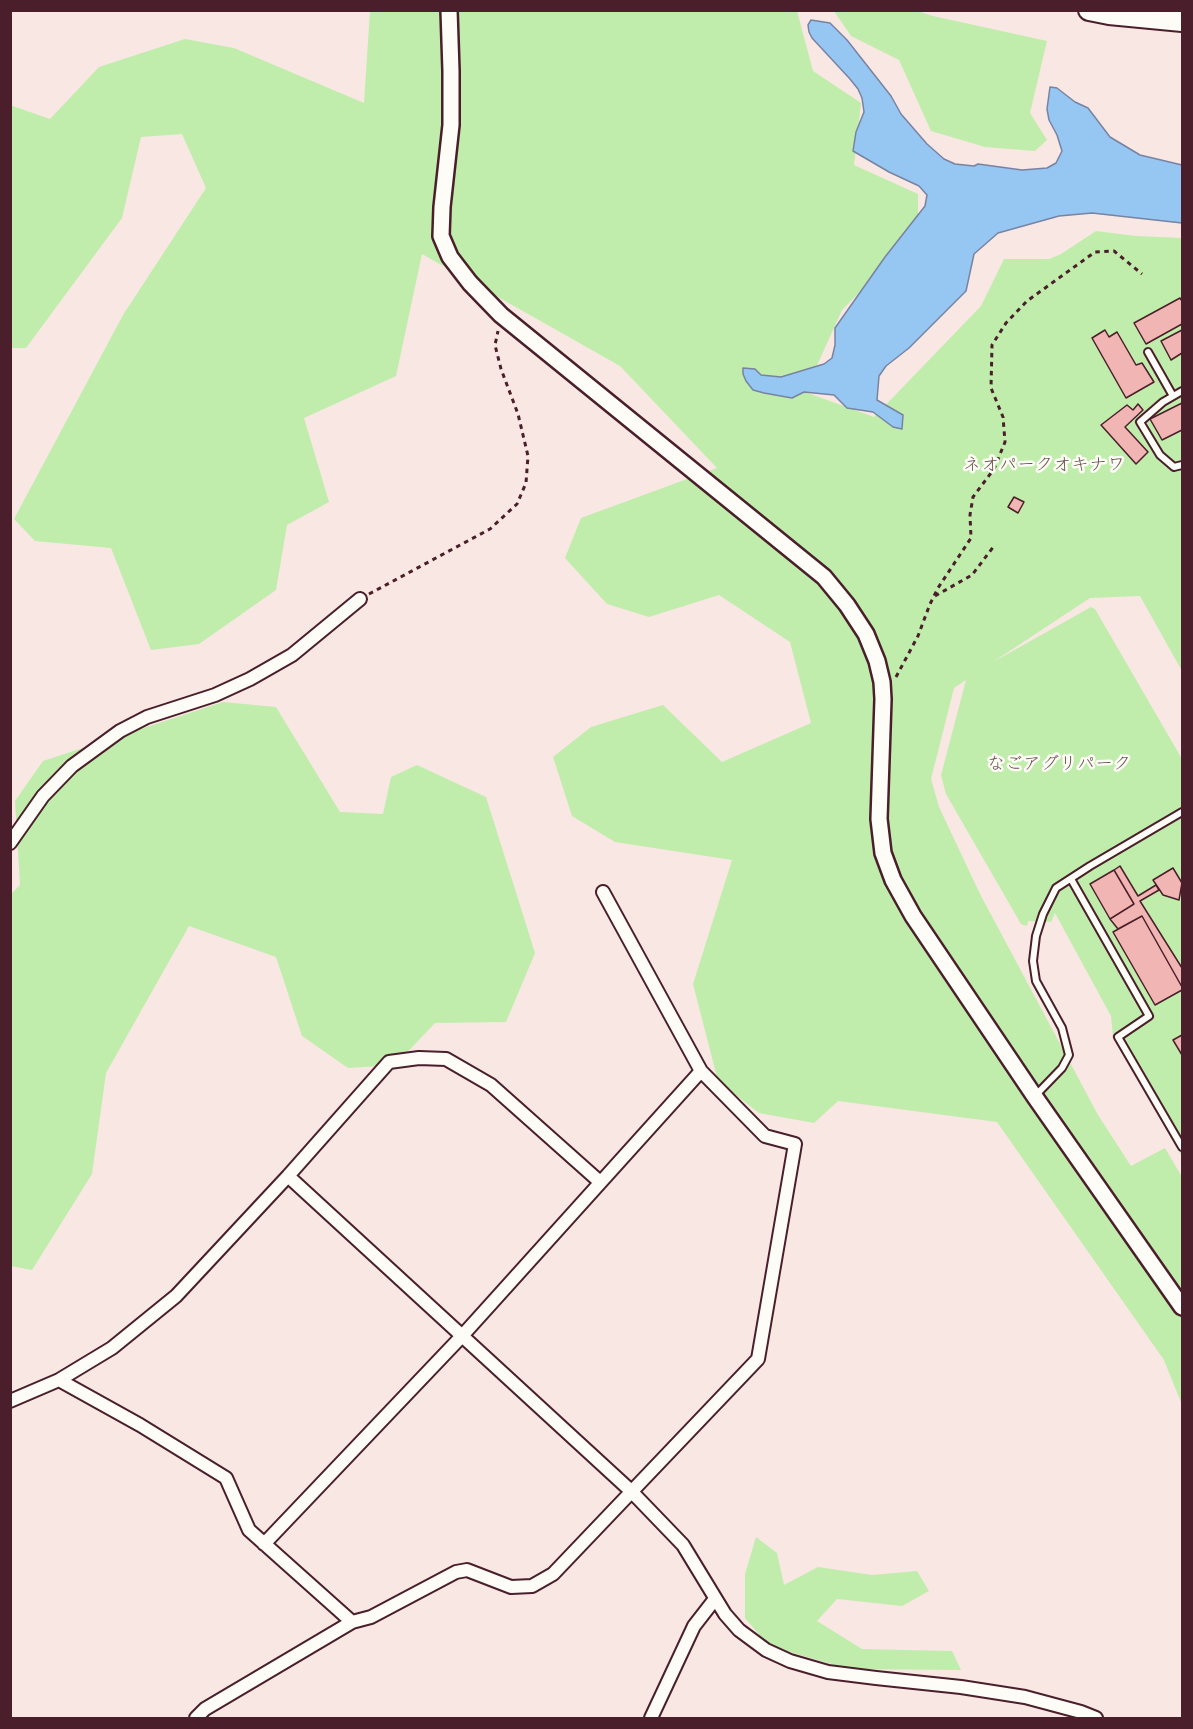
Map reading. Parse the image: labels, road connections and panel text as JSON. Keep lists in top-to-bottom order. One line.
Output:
{"parks":["ネオパークオキナワ","なごアグリパーク"]}
